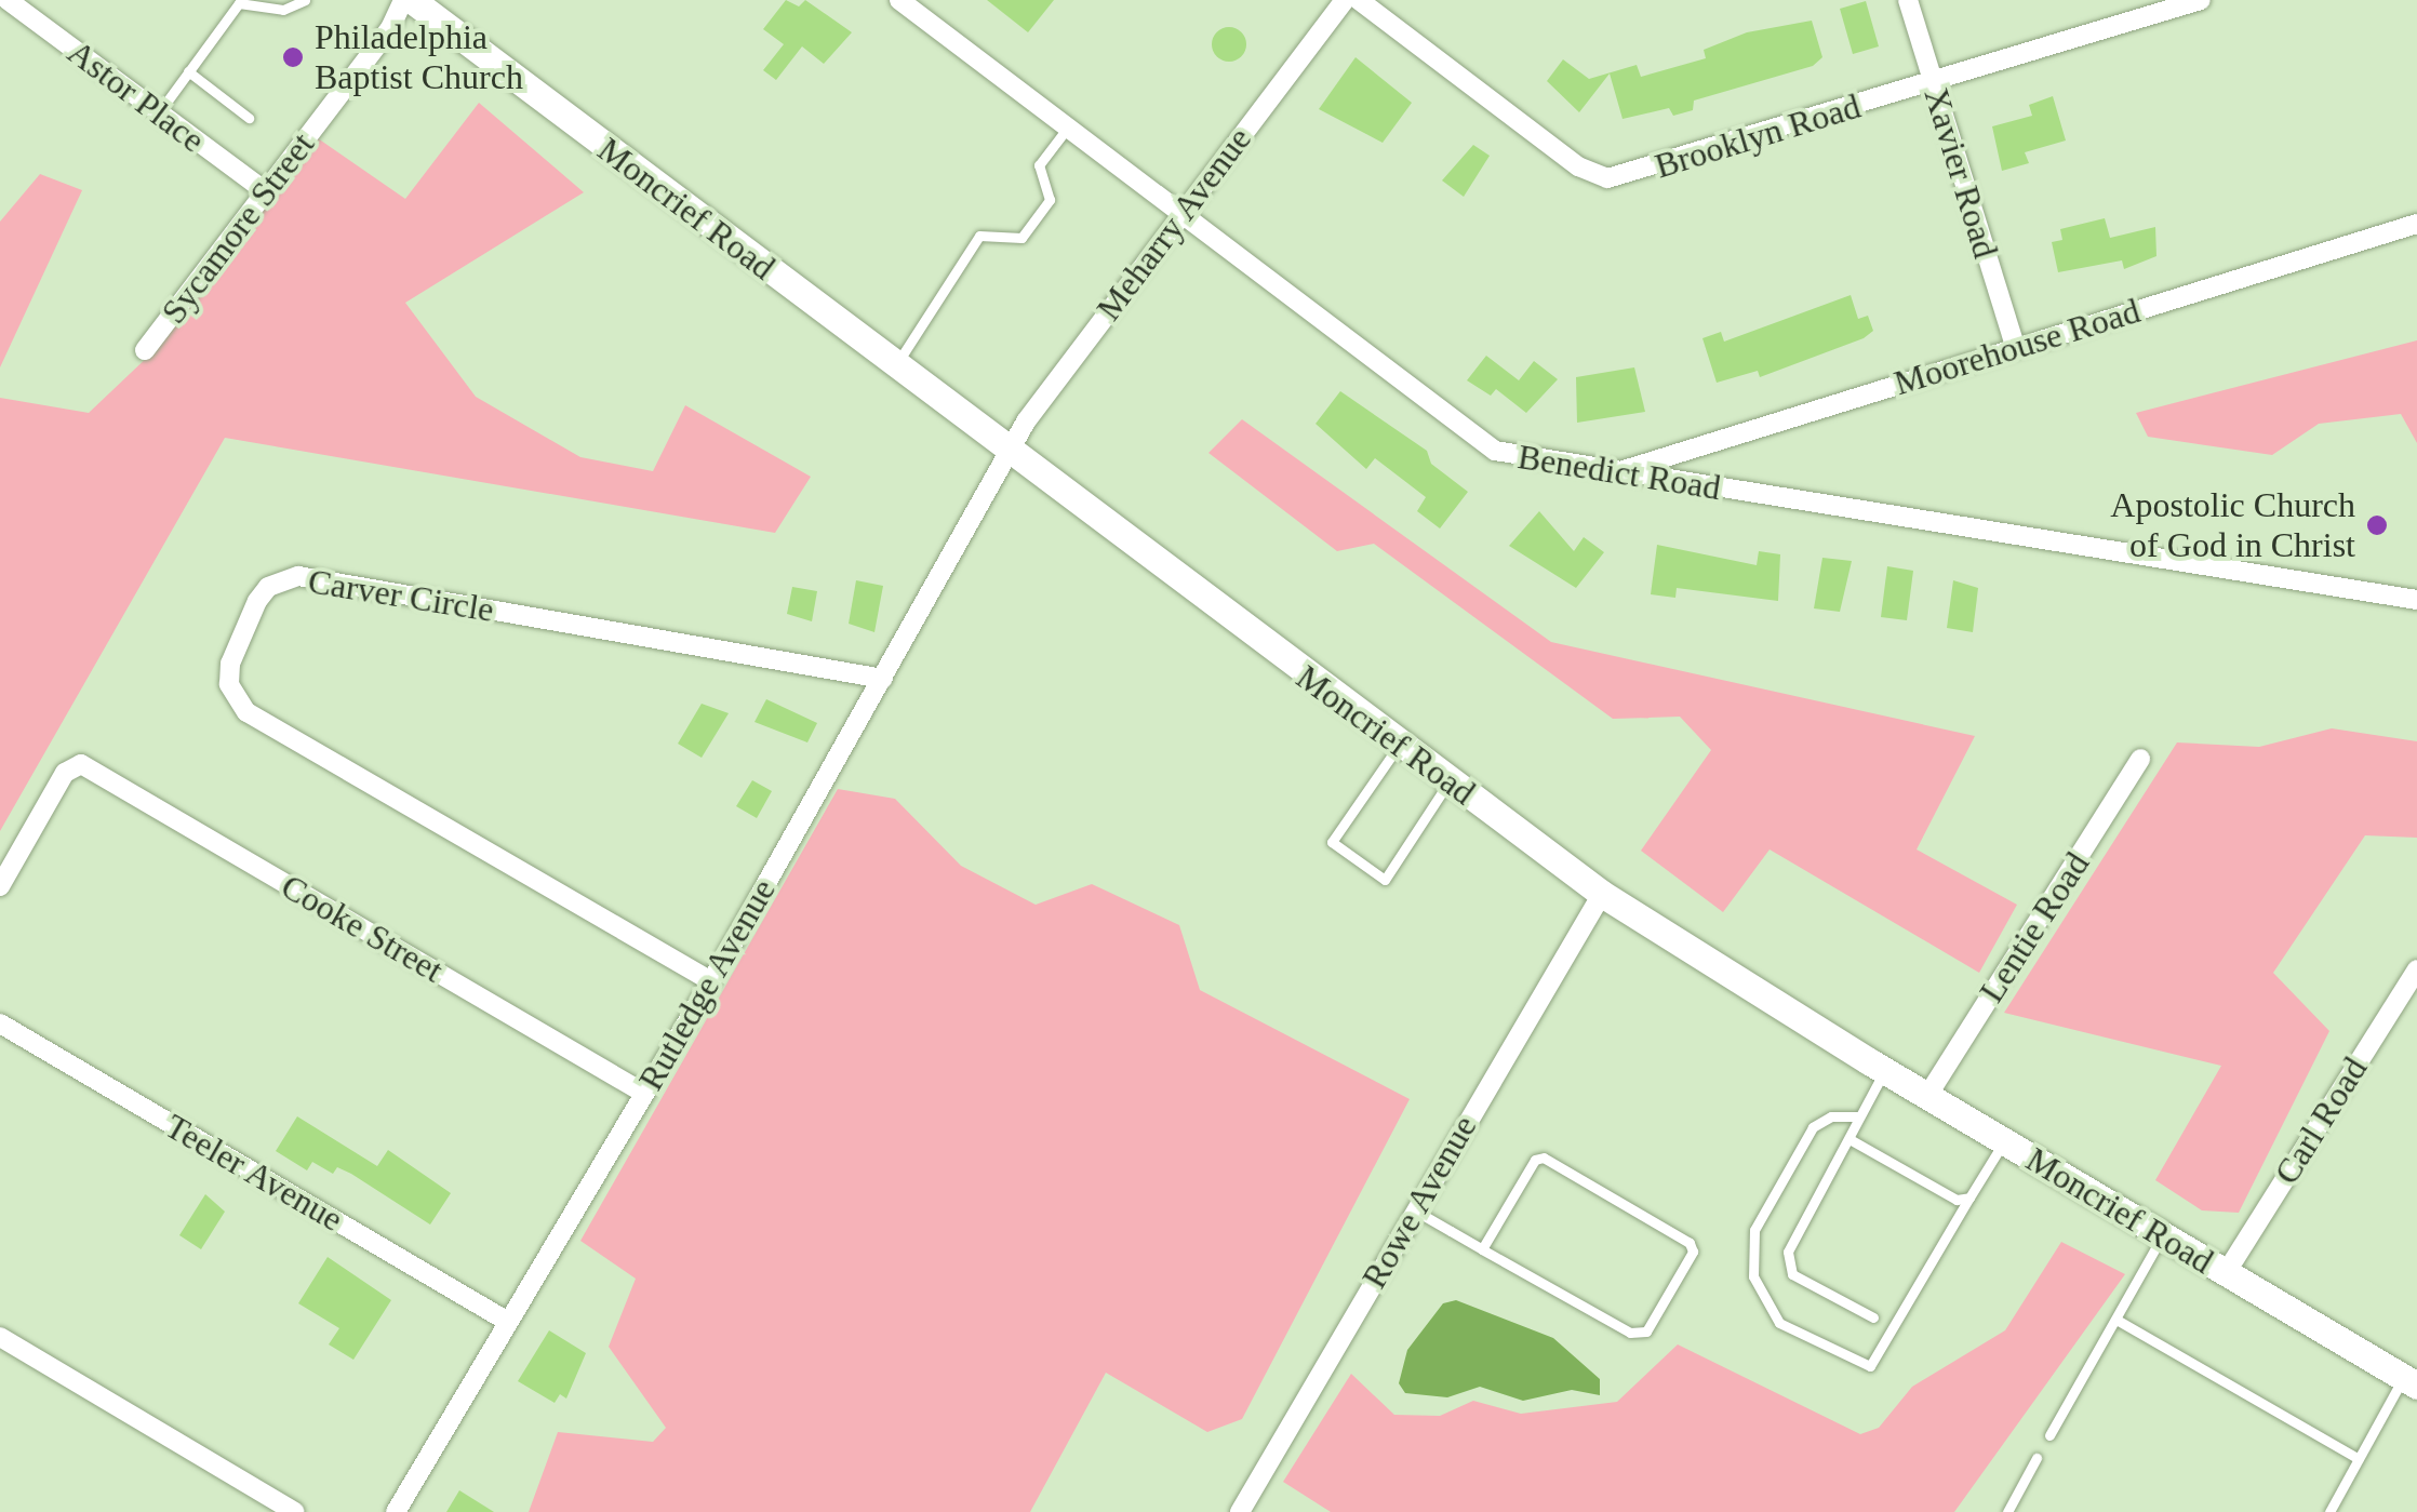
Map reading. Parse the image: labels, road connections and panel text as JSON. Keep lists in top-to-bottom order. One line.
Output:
{"streets":{"main road":["Moncrief Road"],"street":["Astor Place","Brooklyn Road","Xavier Road","Meharry Avenue","Sycamore Street","Moorehouse Road","Benedict Road","Carver Circle","Lentie Road","Cooke Street","Rutledge Avenue","Carl Road","Teeler Avenue","Rowe Avenue"]},"crossings":[["Astor Place","Sycamore Street"],["Brooklyn Road","Xavier Road"],["Xavier Road","Moorehouse Road"],["Moncrief Road","Meharry Avenue"],["Moncrief Road","Sycamore Street"],["Moncrief Road","Lentie Road"],["Moncrief Road","Rutledge Avenue"],["Moncrief Road","Carl Road"],["Moncrief Road","Rowe Avenue"],["Meharry Avenue","Benedict Road"],["Meharry Avenue","Rutledge Avenue"],["Moorehouse Road","Benedict Road"],["Carver Circle","Rutledge Avenue"],["Cooke Street","Rutledge Avenue"],["Rutledge Avenue","Teeler Avenue"]],"places":["Philadelphia Baptist Church","Apostolic Church of God in Christ"]}
